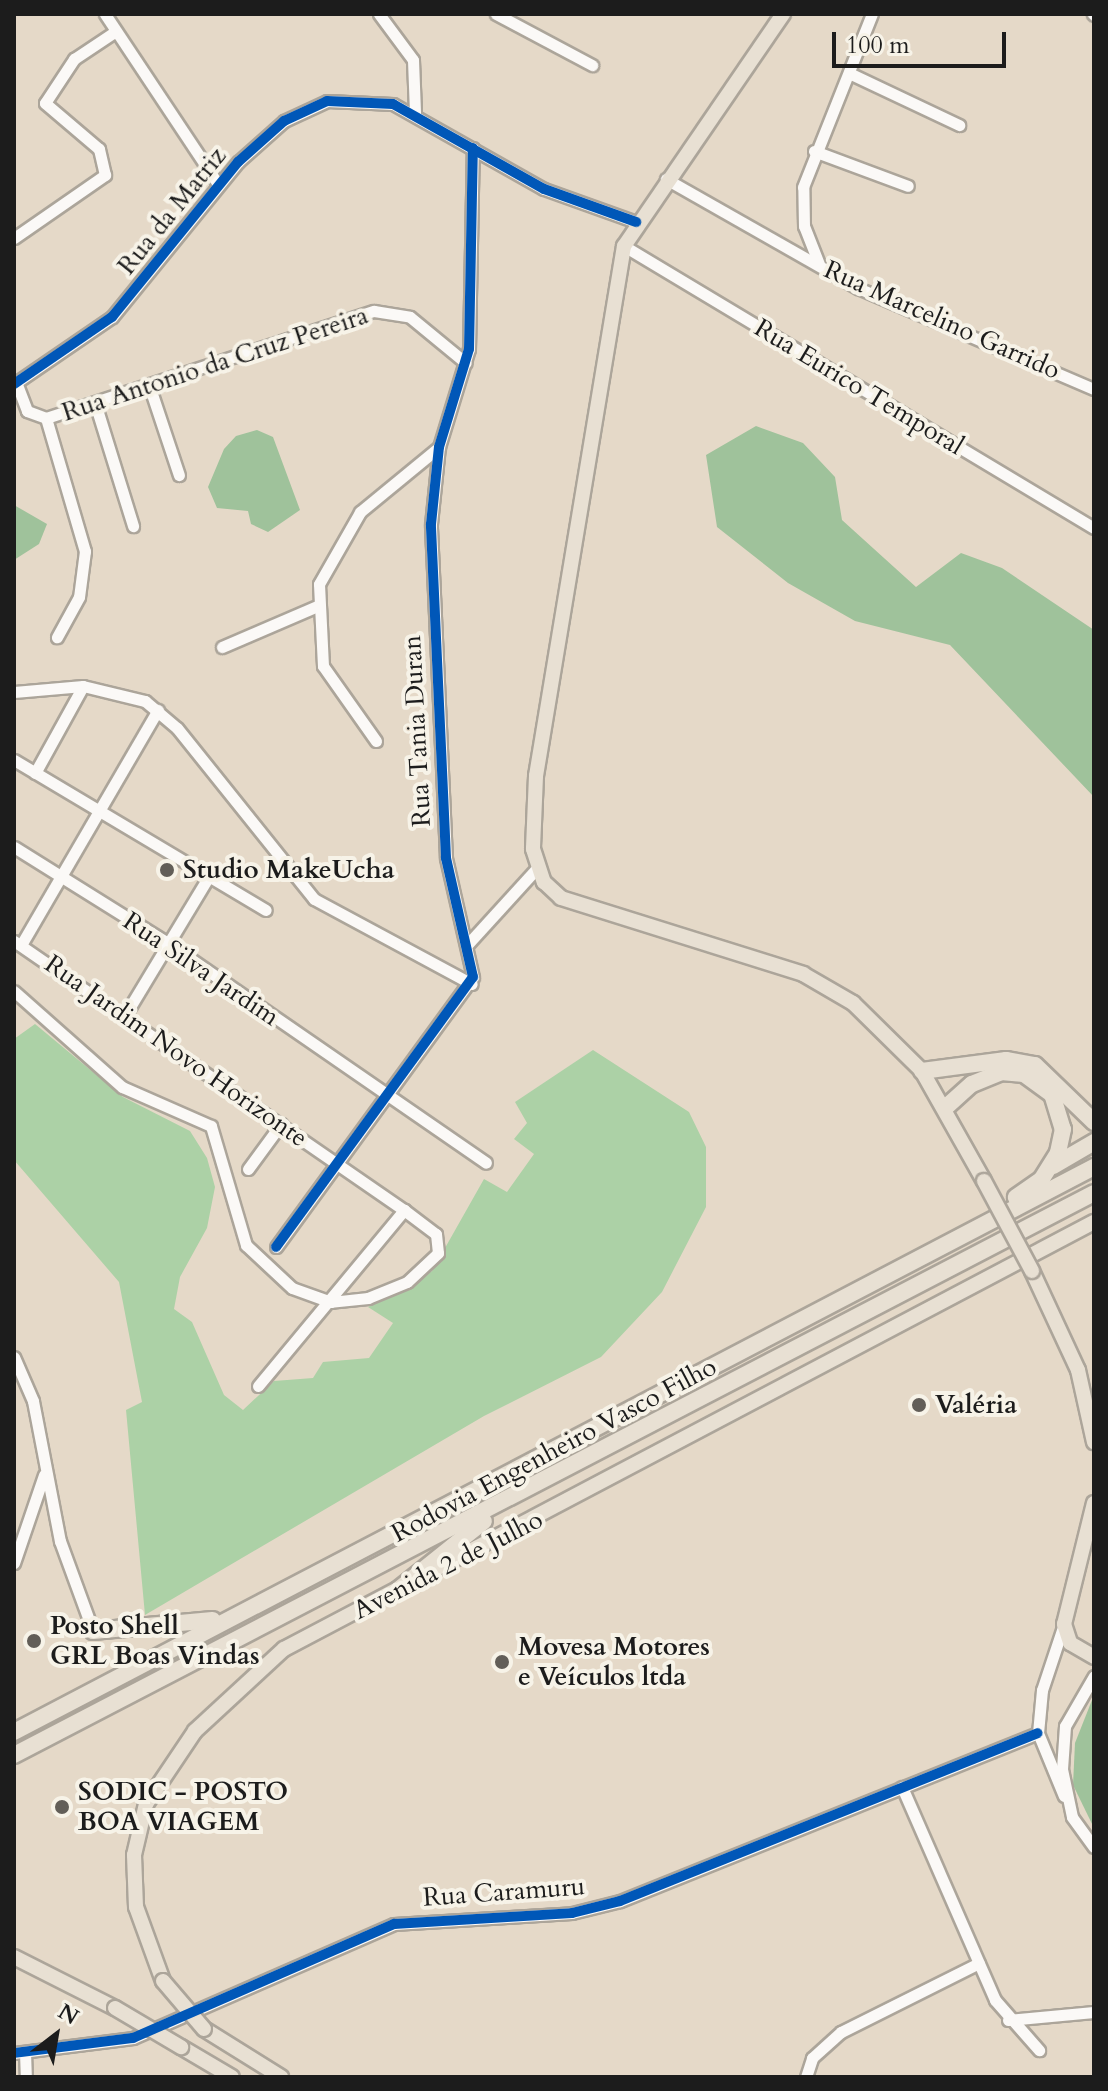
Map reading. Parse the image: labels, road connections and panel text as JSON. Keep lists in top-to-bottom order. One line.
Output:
{"streets":{"highway":["Rodovia Engenheiro Vasco Filho"],"main road":["Avenida 2 de Julho"],"street":["Rua da Matriz","Rua Marcelino Garrido","Rua Antonio da Cruz Pereira","Rua Eurico Temporal","Rua Tania Duran","Rua Silva Jardim","Rua Jardim Novo Horizonte","Rua Caramuru"]},"crossings":[["Rua da Matriz","Rua Antonio da Cruz Pereira"],["Rua da Matriz","Rua Tania Duran"],["Rua Antonio da Cruz Pereira","Rua Tania Duran"]],"places":["Studio MakeUcha","Valéria","Posto Shell GRL Boas Vindas","Movesa Motores e Veículos ltda","SODIC - POSTO BOA VIAGEM"],"scale_bar":"100 m","north":"top right"}
